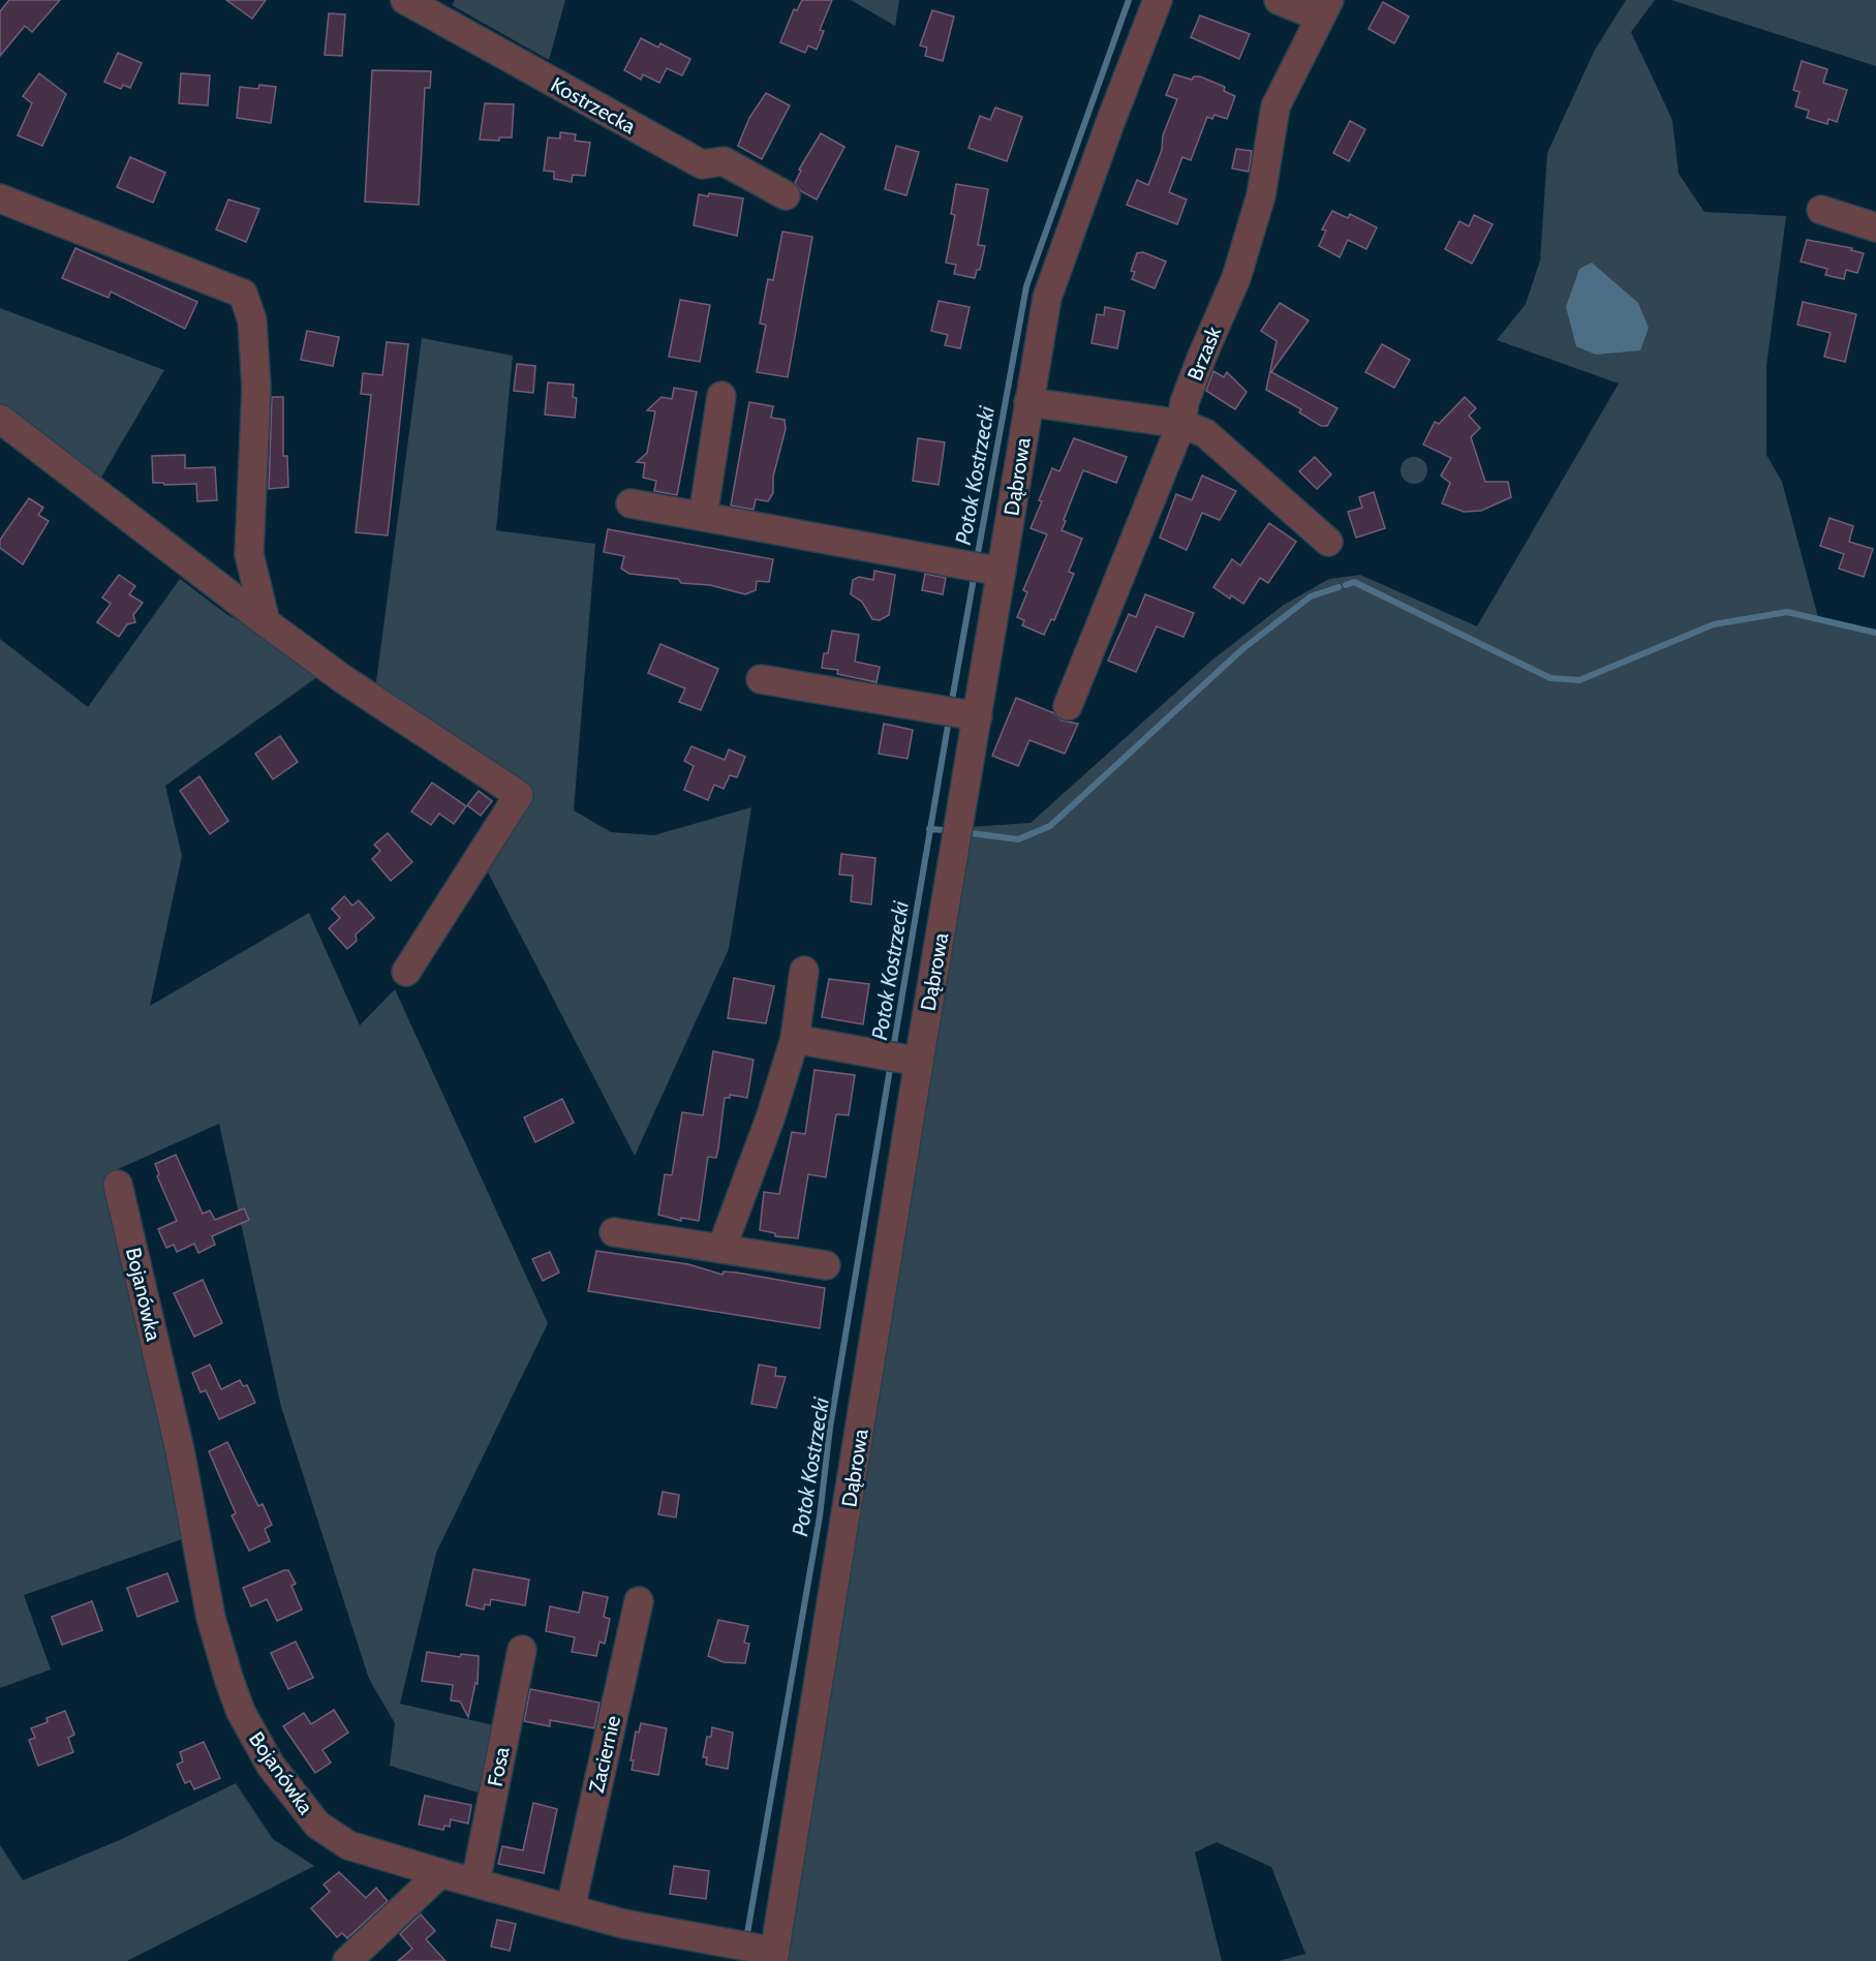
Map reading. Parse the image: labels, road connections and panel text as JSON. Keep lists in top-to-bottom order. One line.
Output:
{"streets":{"street":["Kostrzecka","Brzask","Dąbrowa","Bojanówka","Zaciernie","Fosa"]},"crossings":[["Dąbrowa","Bojanówka"],["Bojanówka","Zaciernie"],["Bojanówka","Fosa"]],"water":["Potok Kostrzecki"]}
